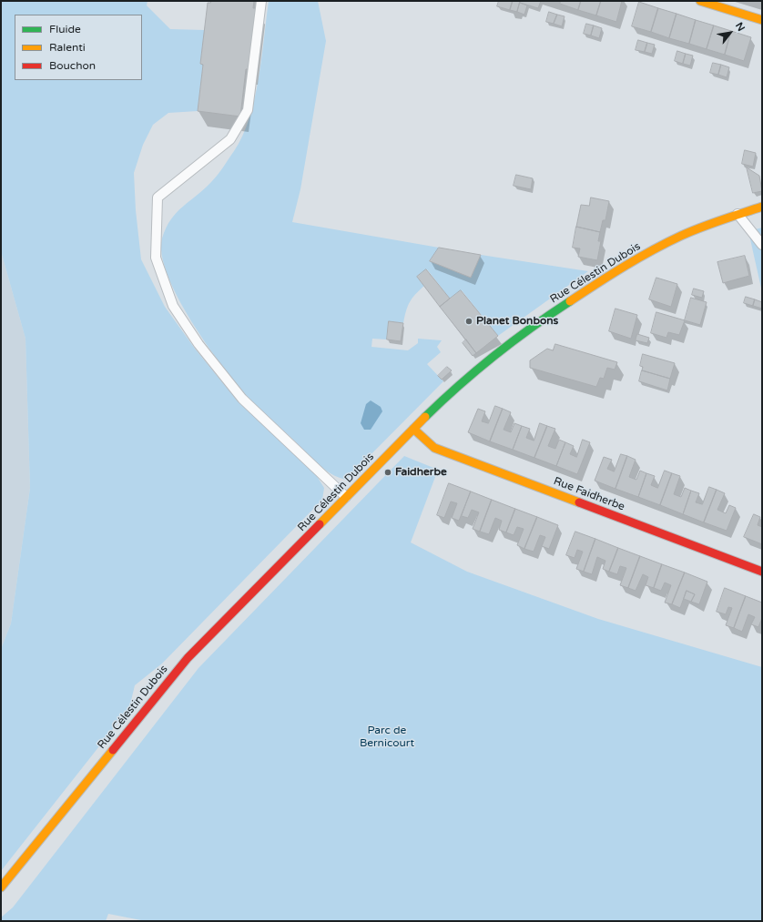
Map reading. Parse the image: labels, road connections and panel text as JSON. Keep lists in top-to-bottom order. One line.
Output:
{"streets":{"street":["Rue Célestin Dubois","Rue Faidherbe"]},"crossings":[["Rue Célestin Dubois","Rue Faidherbe"]],"parks":["Parc de Bernicourt"],"places":["Planet Bonbons","Faidherbe"],"legend":["Fluide","Ralenti","Bouchon"],"north":"top right"}
